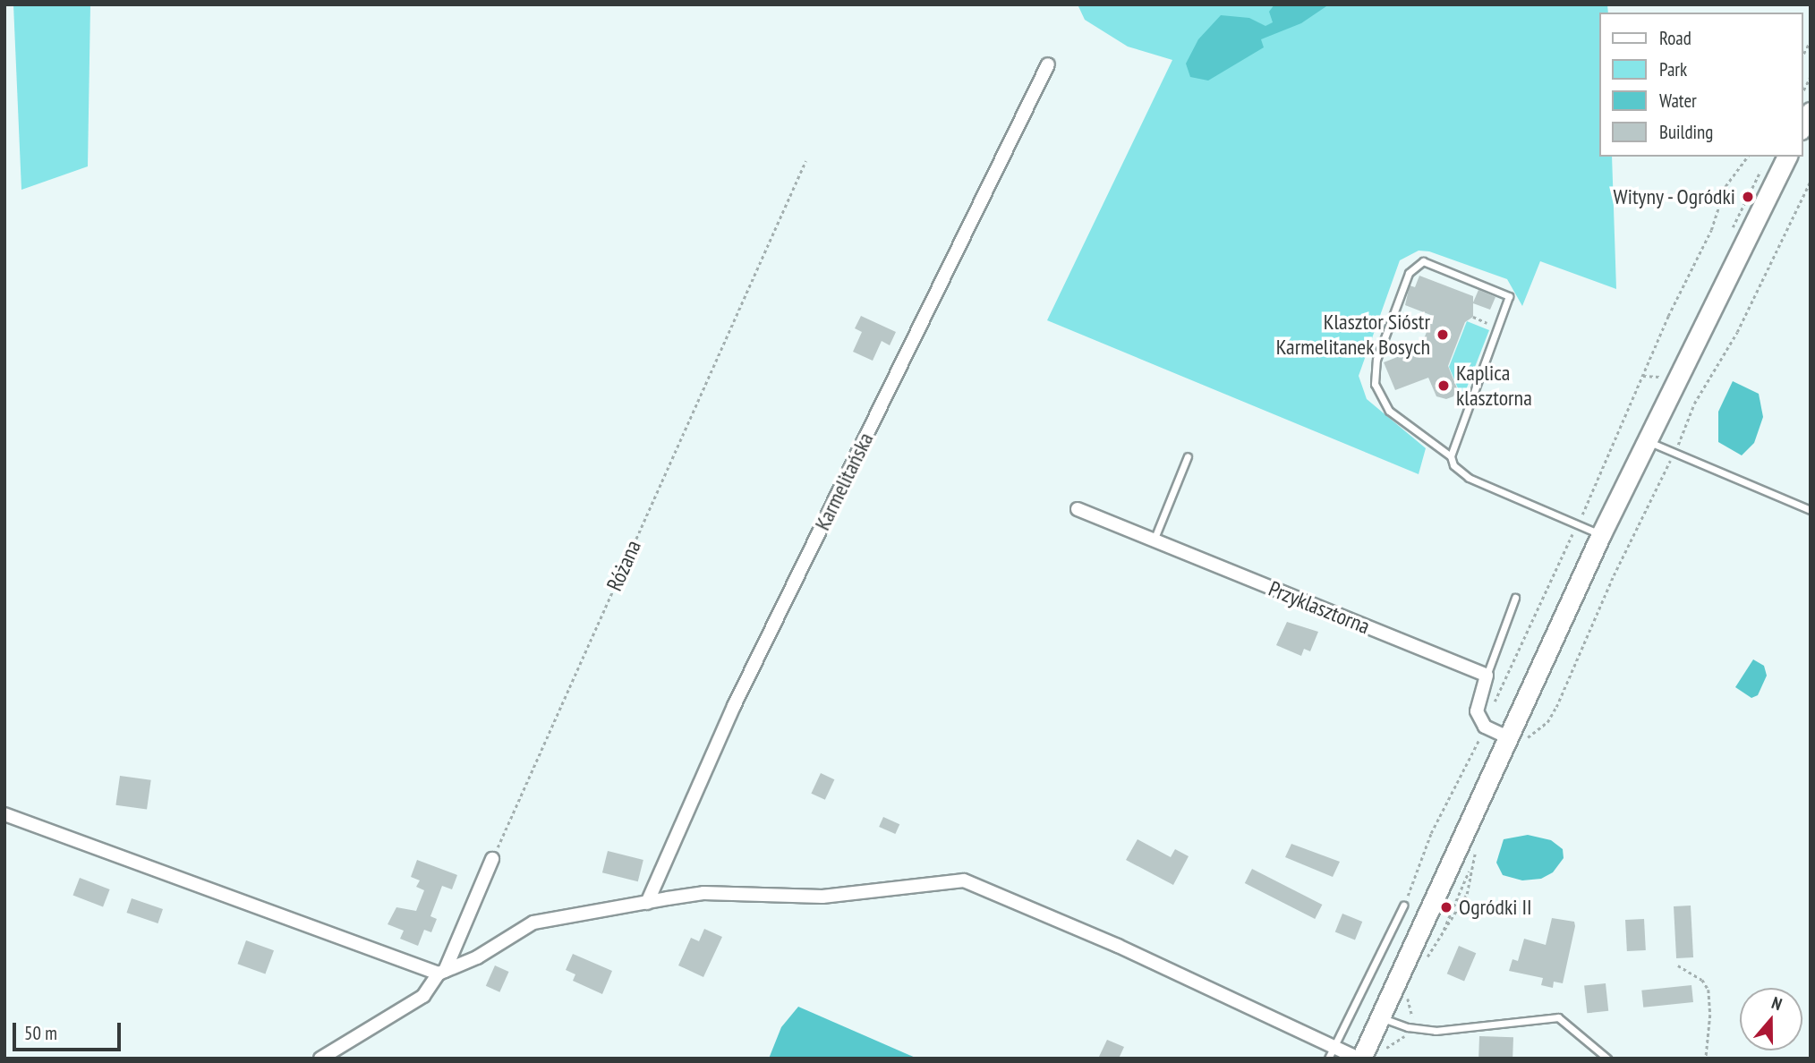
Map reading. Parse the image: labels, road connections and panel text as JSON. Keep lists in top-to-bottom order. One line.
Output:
{"streets":{"street":["Karmelitańska","Przyklasztorna"],"path":["Różana"]},"places":["Wityny - Ogródki","Klasztor Sióstr Karmelitanek Bosych","Kaplica klasztorna","Ogródki II"],"legend":["Road","Park","Water","Building"],"scale_bar":"50 m","north":"top"}
